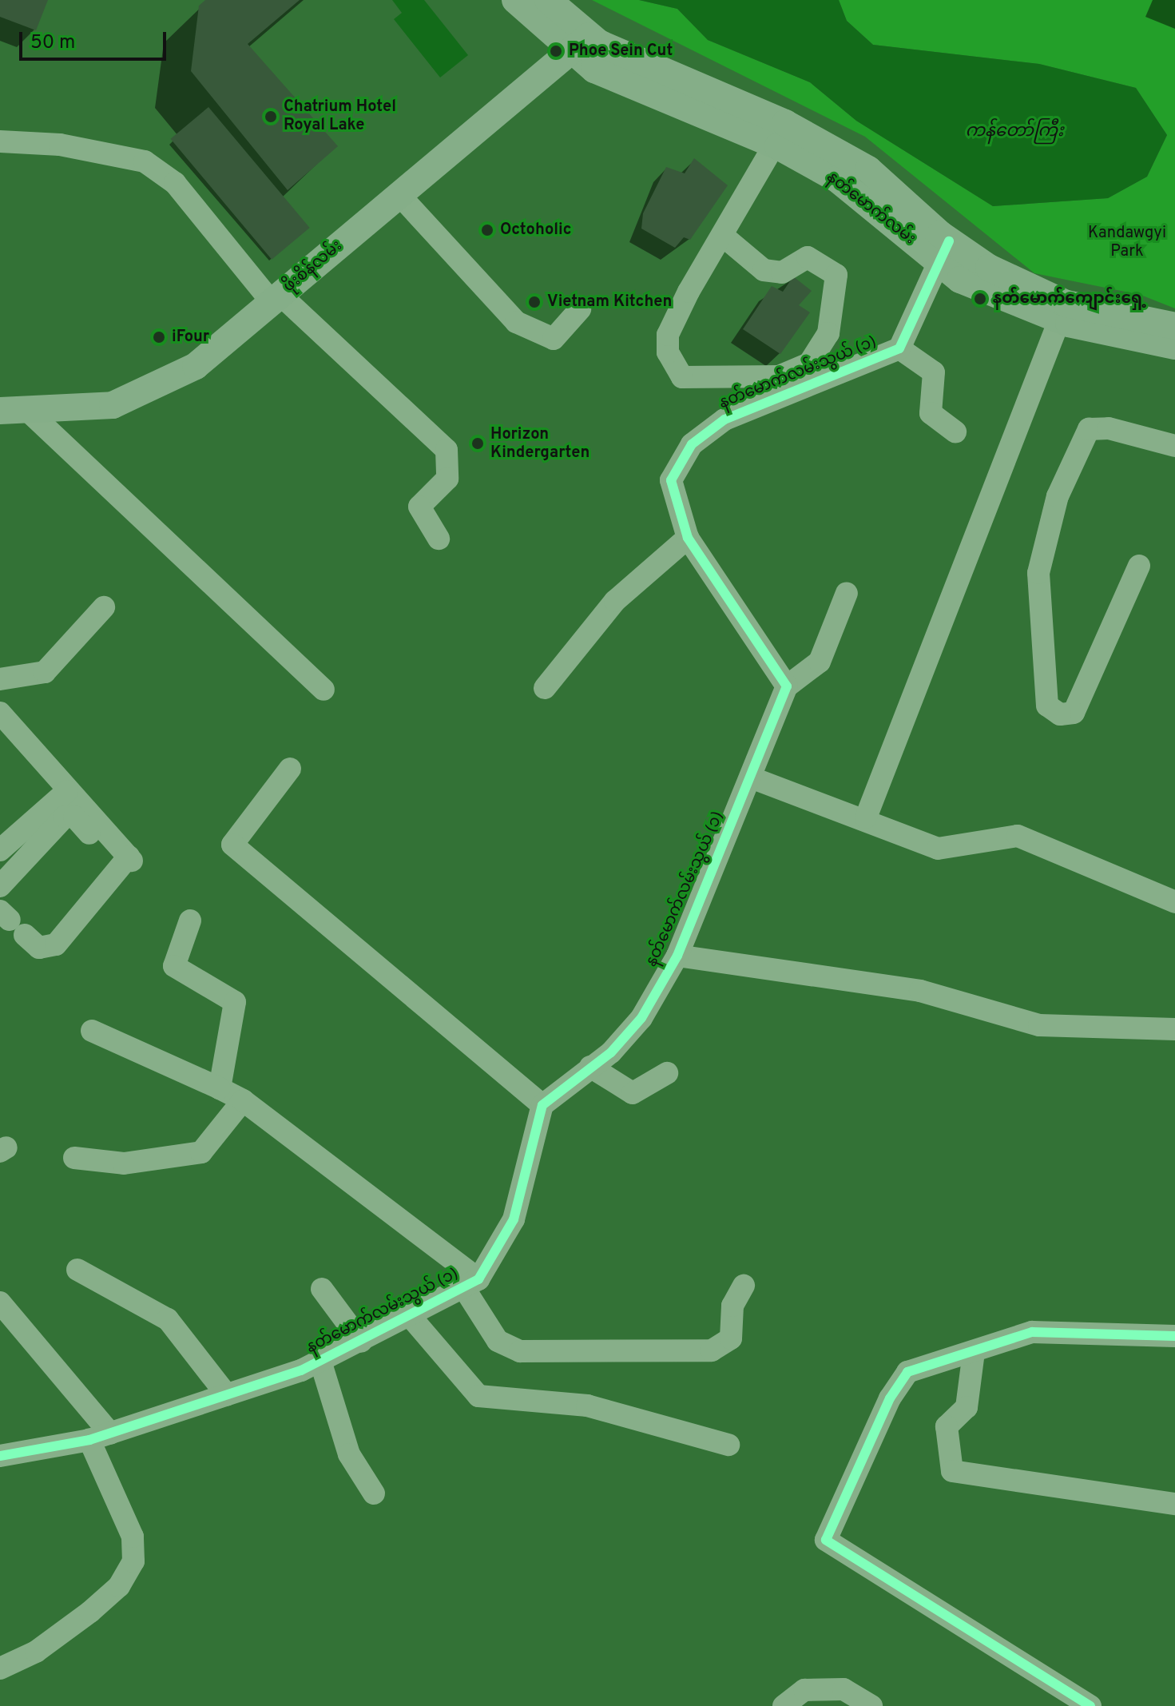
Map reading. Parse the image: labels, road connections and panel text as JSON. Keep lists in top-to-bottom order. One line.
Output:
{"streets":{"main road":["နတ်မောက်လမ်း","ဖိုးစိန်လမ်း"],"street":["နတ်မောက်လမ်းသွယ် (၁)"]},"crossings":[["နတ်မောက်လမ်း","ဖိုးစိန်လမ်း"],["နတ်မောက်လမ်း","နတ်မောက်လမ်းသွယ် (၁)"]],"water":["ကန်တော်ကြီး"],"parks":["Kandawgyi Park"],"places":["Phoe Sein Cut","Chatrium Hotel Royal Lake","Octoholic","နတ်မောက်ကျောင်းရှေ့","Vietnam Kitchen","iFour","Horizon Kindergarten"],"scale_bar":"50 m"}
